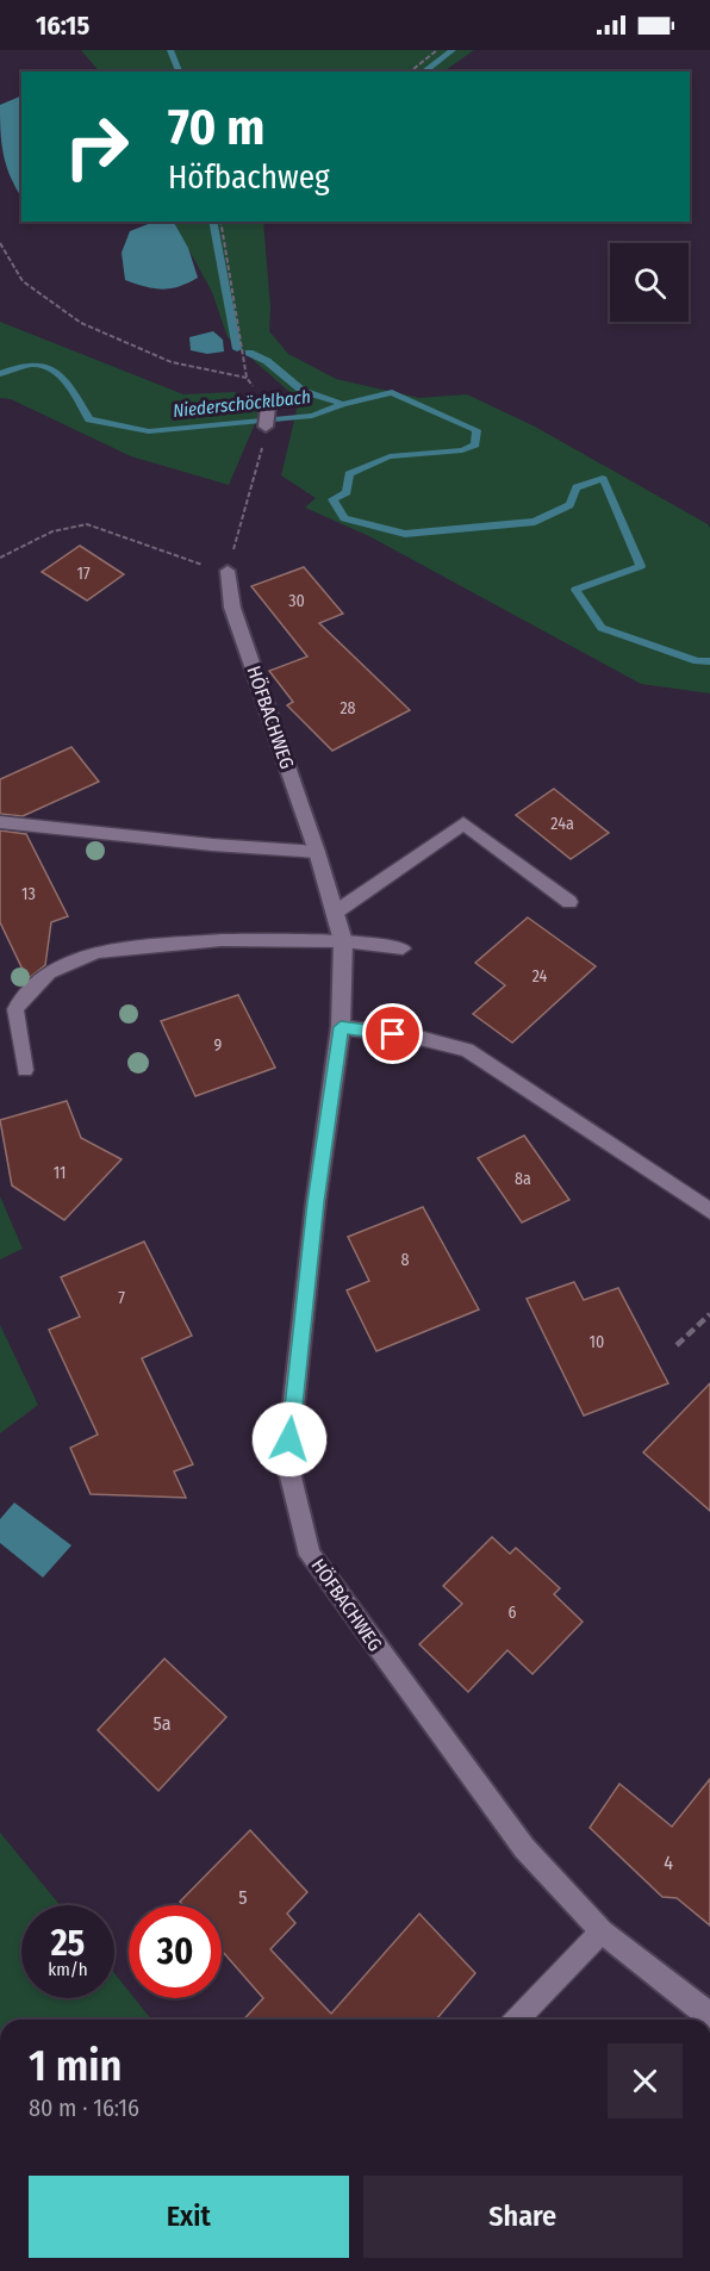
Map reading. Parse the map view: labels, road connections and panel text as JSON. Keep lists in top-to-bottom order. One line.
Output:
{"streets":{"street":["HÖFBACHWEG"]},"water":["Niederschöcklbach"],"house_numbers":["17","30","28","24a","13","24","9","11","8a","8","7","10","6","5a","4","5"],"page":{"status":"16:15","turn":["70 m","Höfbachweg"],"speed":"25 km/h","limit":"30","heading":["1 min","80 m · 16:16"],"buttons":["Exit","Share"]}}
